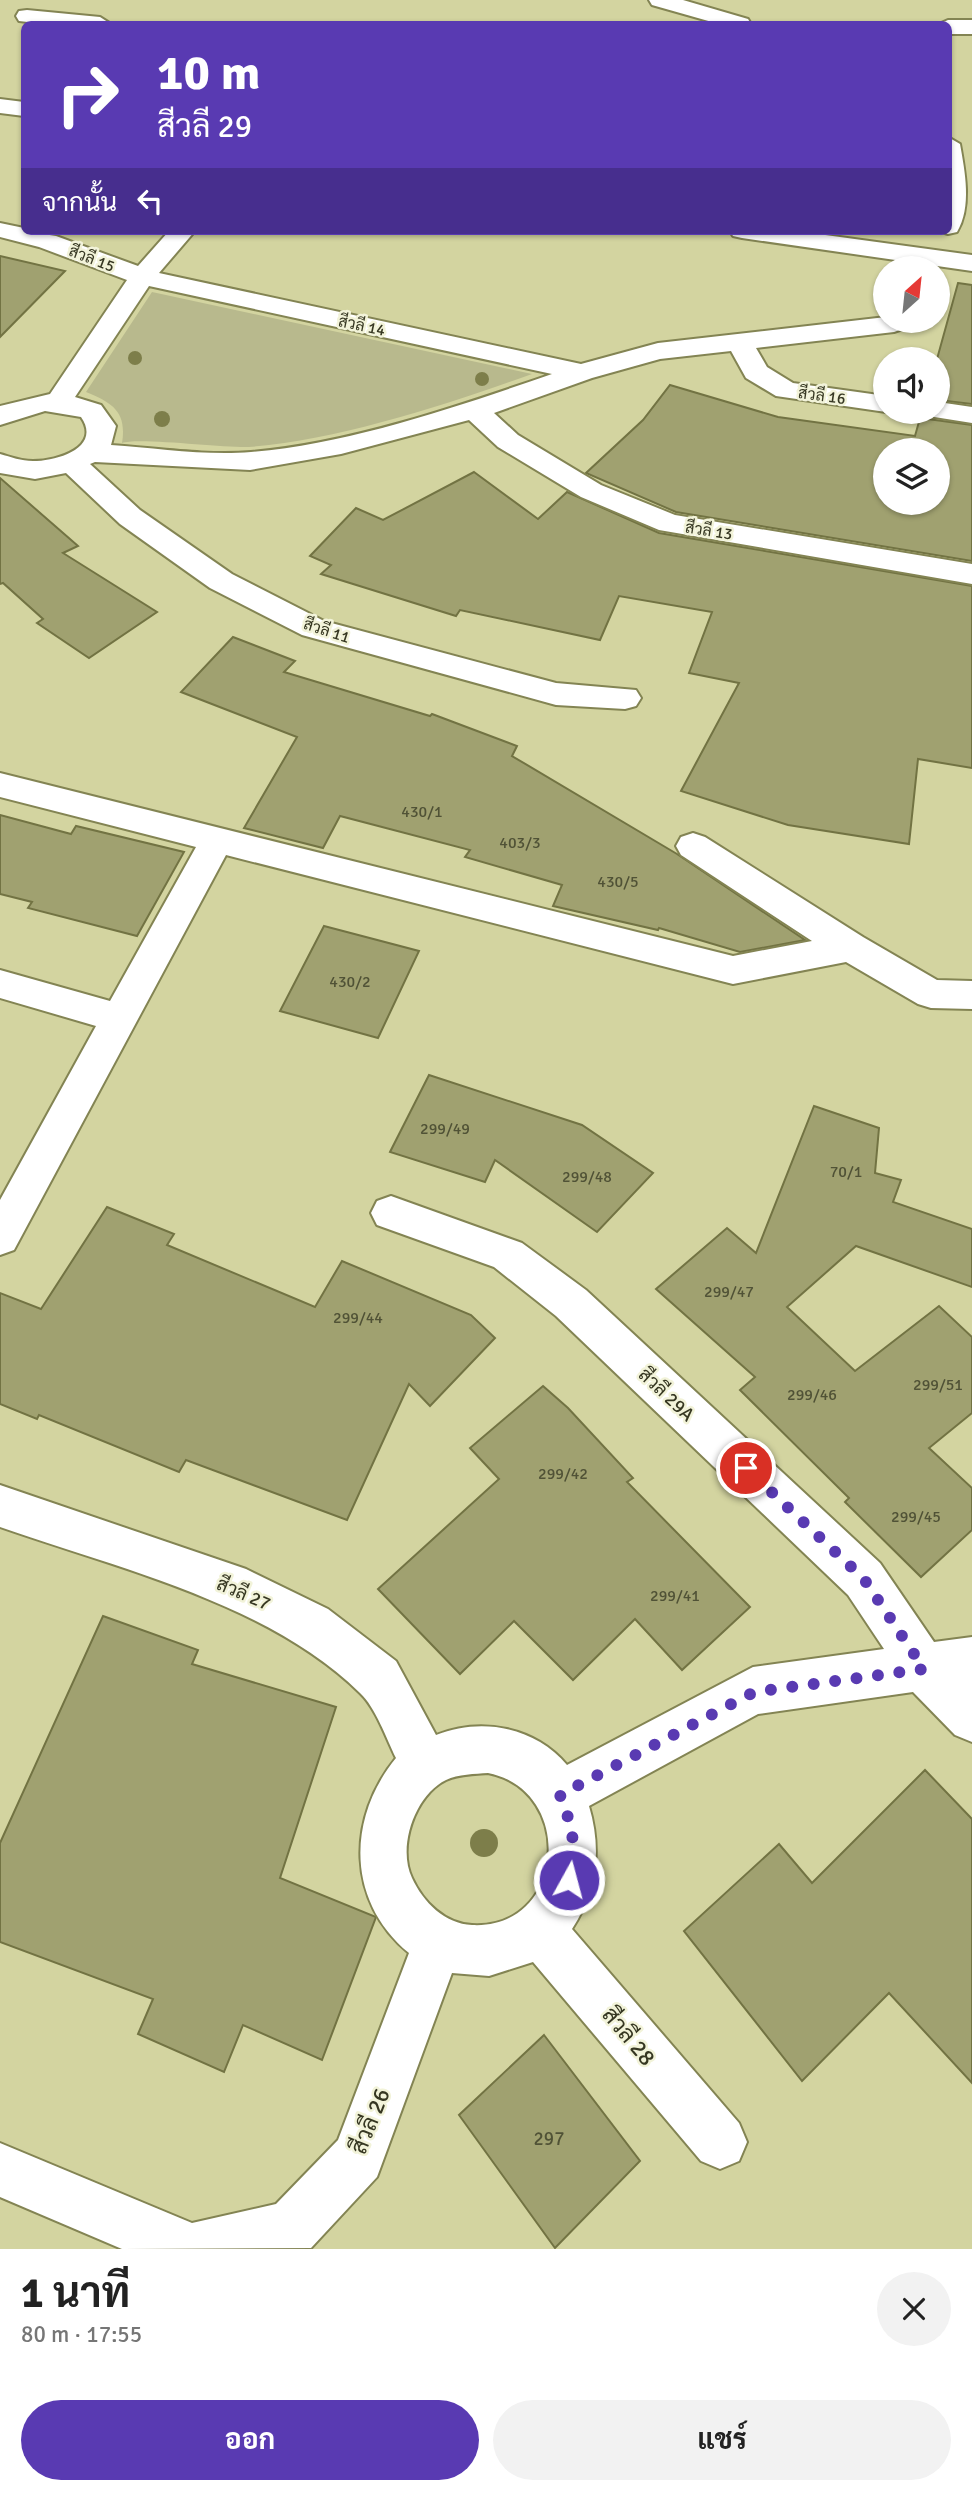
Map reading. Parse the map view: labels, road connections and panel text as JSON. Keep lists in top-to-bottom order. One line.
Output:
{"streets":{"street":["สีวลี 15","สีวลี 14","สีวลี 16","สีวลี 13","สีวลี 11","สีวลี 29A","สีวลี 27","สีวลี 28","สีวลี 26"]},"crossings":[["สีวลี 15","สีวลี 14"],["สีวลี 27","สีวลี 28"],["สีวลี 27","สีวลี 26"],["สีวลี 28","สีวลี 26"]],"house_numbers":["430/1","403/3","430/5","430/2","299/49","70/1","299/48","299/47","299/44","299/51","299/46","299/42","299/45","299/41","297"],"north":"top right","page":{"turn":["10 m","สีวลี 29"],"then":"จากนั้น","heading":["1 นาที","80 m · 17:55"],"buttons":["ออก","แชร์"]}}
